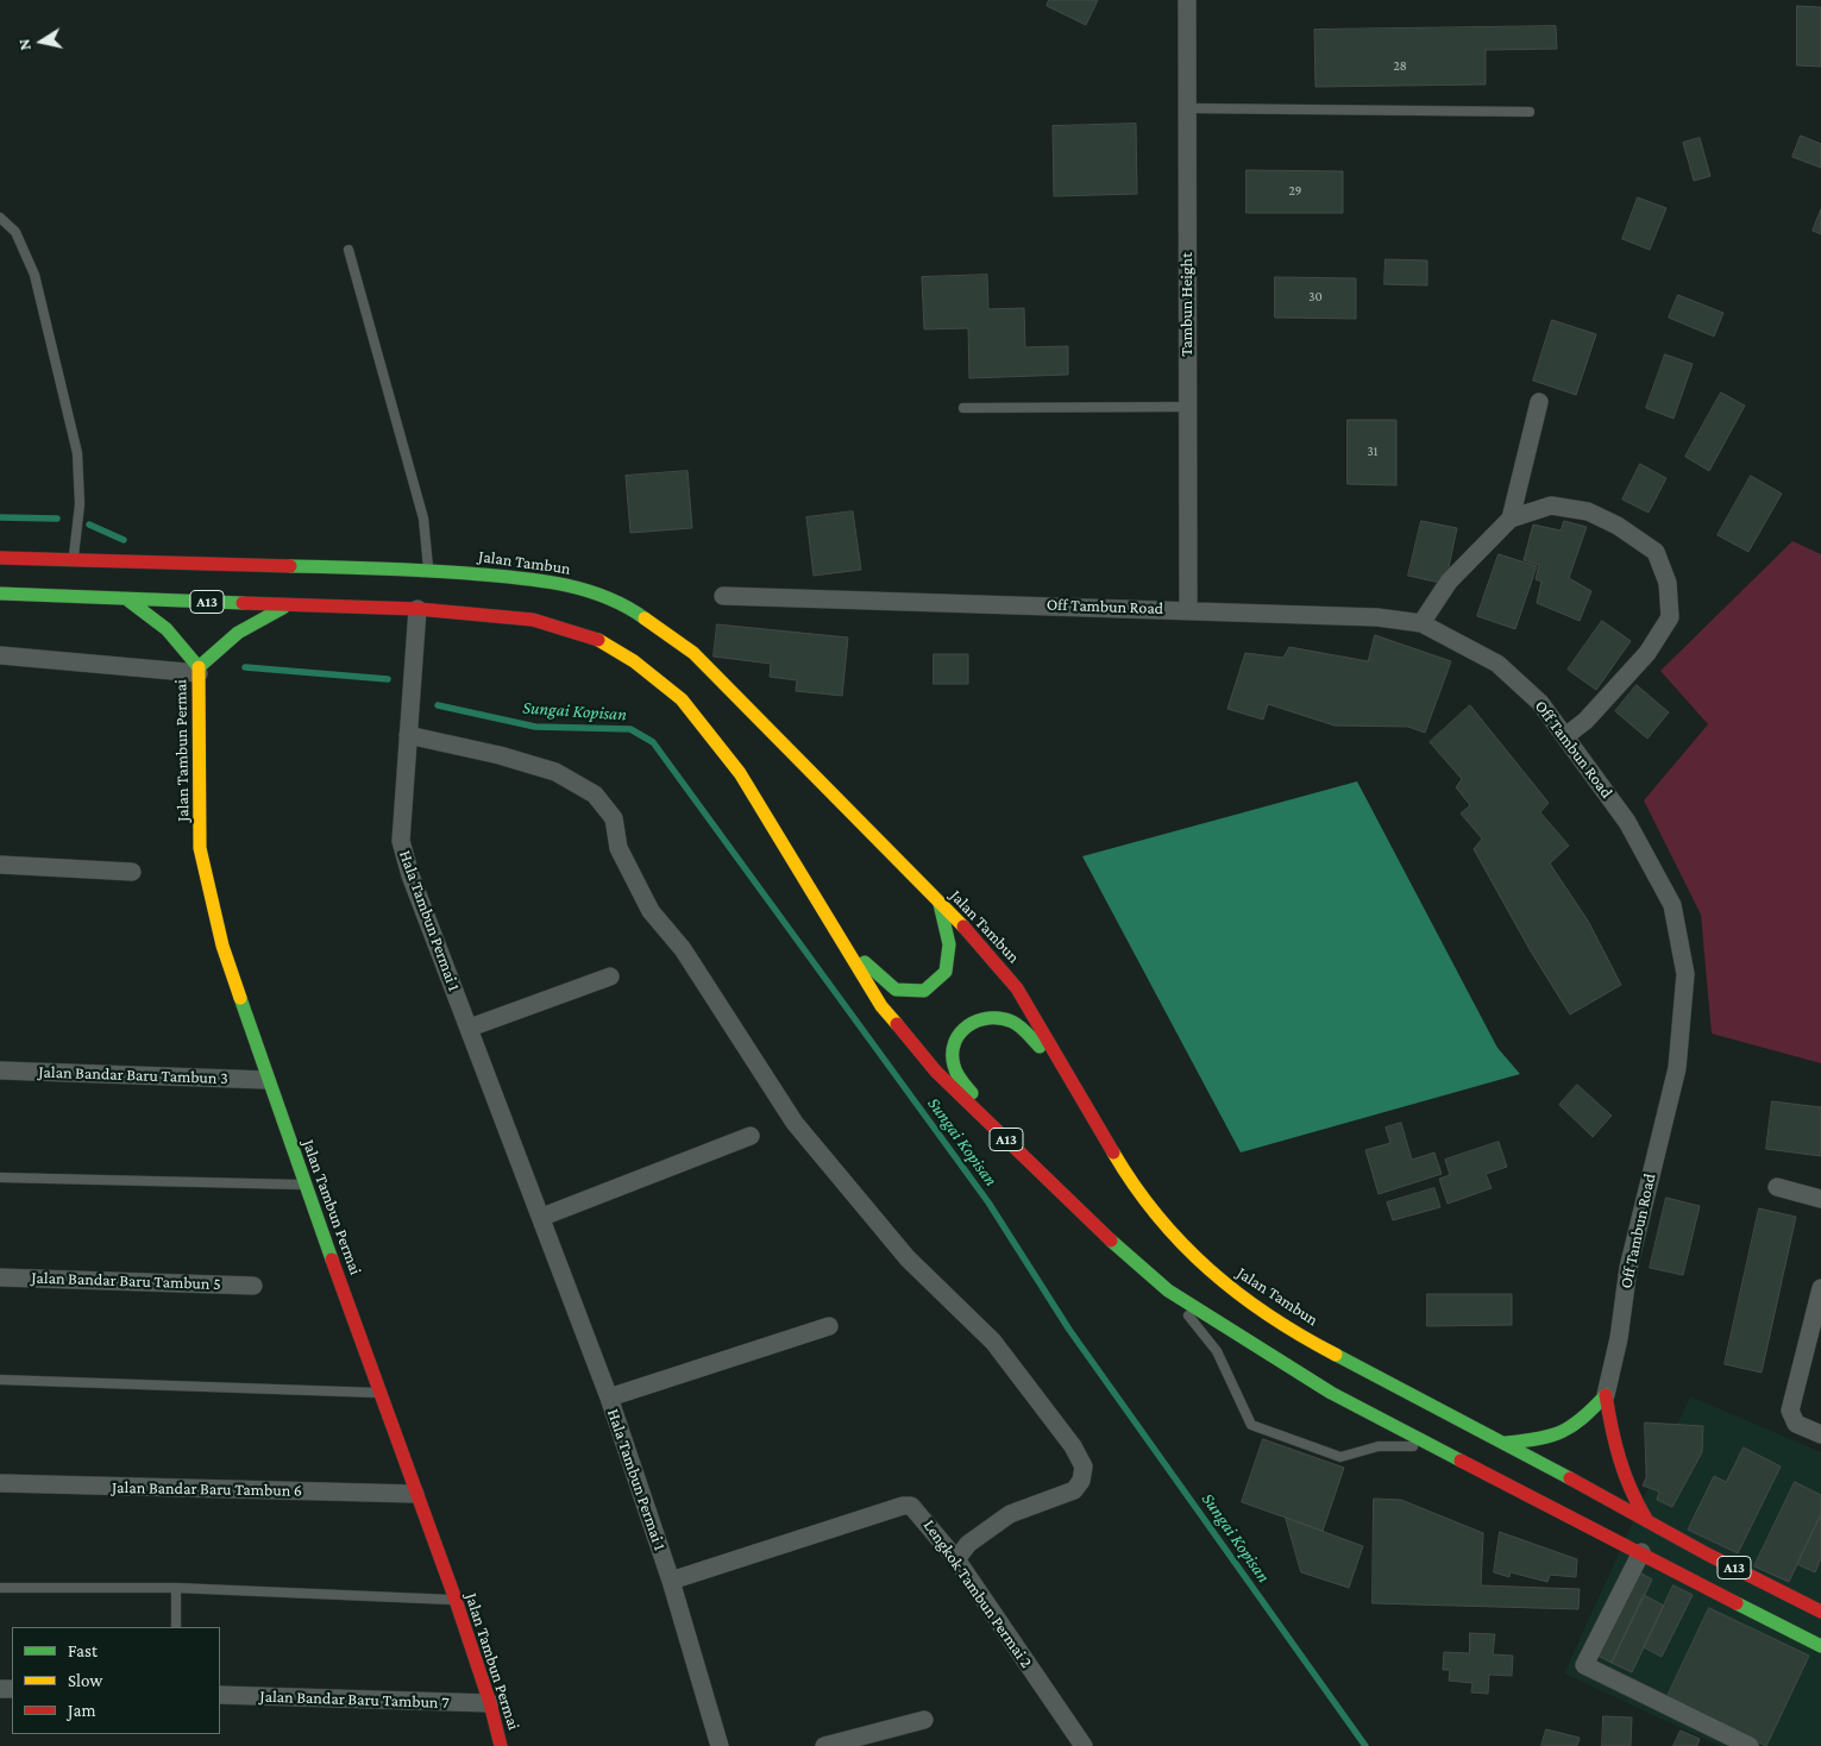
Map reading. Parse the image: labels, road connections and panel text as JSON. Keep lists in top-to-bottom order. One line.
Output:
{"streets":{"main road":["Jalan Tambun","A13","Jalan Tambun Permai"],"street":["Tambun Height","Off Tambun Road","Hala Tambun Permai 1","Jalan Bandar Baru Tambun 3","Jalan Bandar Baru Tambun 5","Jalan Bandar Baru Tambun 6","Lengkok Tambun Permai 2","Jalan Bandar Baru Tambun 7"]},"crossings":[["Tambun Height","Off Tambun Road"],["A13","Hala Tambun Permai 1"],["Jalan Tambun Permai","Jalan Bandar Baru Tambun 3"],["Jalan Tambun Permai","Jalan Bandar Baru Tambun 6"],["Jalan Tambun Permai","Jalan Bandar Baru Tambun 7"],["Hala Tambun Permai 1","Lengkok Tambun Permai 2"]],"water":["Sungai Kopisan"],"house_numbers":["28","29","30","31"],"legend":["Fast","Slow","Jam"],"north":"left"}
